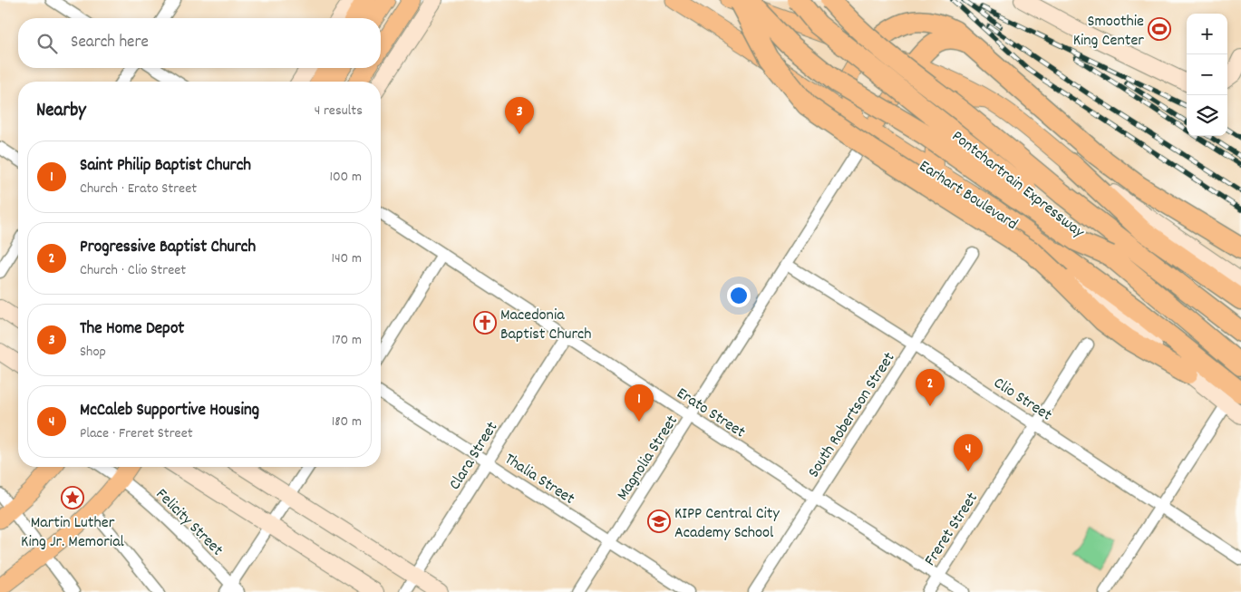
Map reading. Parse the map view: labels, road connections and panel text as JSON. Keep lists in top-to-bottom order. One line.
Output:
{"streets":{"highway":["Pontchartrain Expressway"],"main road":["Earhart Boulevard"],"street":["Clio Street","Erato Street","South Robertson Street","Clara Street","Magnolia Street","Thalia Street","Felicity Street","Freret Street"]},"crossings":[["Earhart Boulevard","Magnolia Street"],["Clio Street","South Robertson Street"],["Clio Street","Magnolia Street"],["Clio Street","Freret Street"],["Erato Street","South Robertson Street"],["Erato Street","Clara Street"],["Erato Street","Magnolia Street"],["Erato Street","Freret Street"],["Clara Street","Thalia Street"],["Magnolia Street","Thalia Street"]],"places":{"sports":["Smoothie King Center"],"church":["Macedonia Baptist Church"],"place":["Martin Luther King Jr. Memorial"],"school or university":["KIPP Central City Academy School"]},"page":{"map_buttons":["+","−"],"search":"Search here","heading":["Nearby","4 results"],"pins":["3","2","1","4"],"list":[{"mark":"1","name":"Saint Philip Baptist Church","note":"Church · Erato Street","value":"100 m"},{"mark":"2","name":"Progressive Baptist Church","note":"Church · Clio Street","value":"140 m"},{"mark":"3","name":"The Home Depot","note":"Shop","value":"170 m"},{"mark":"4","name":"McCaleb Supportive Housing","note":"Place · Freret Street","value":"180 m"}]}}
